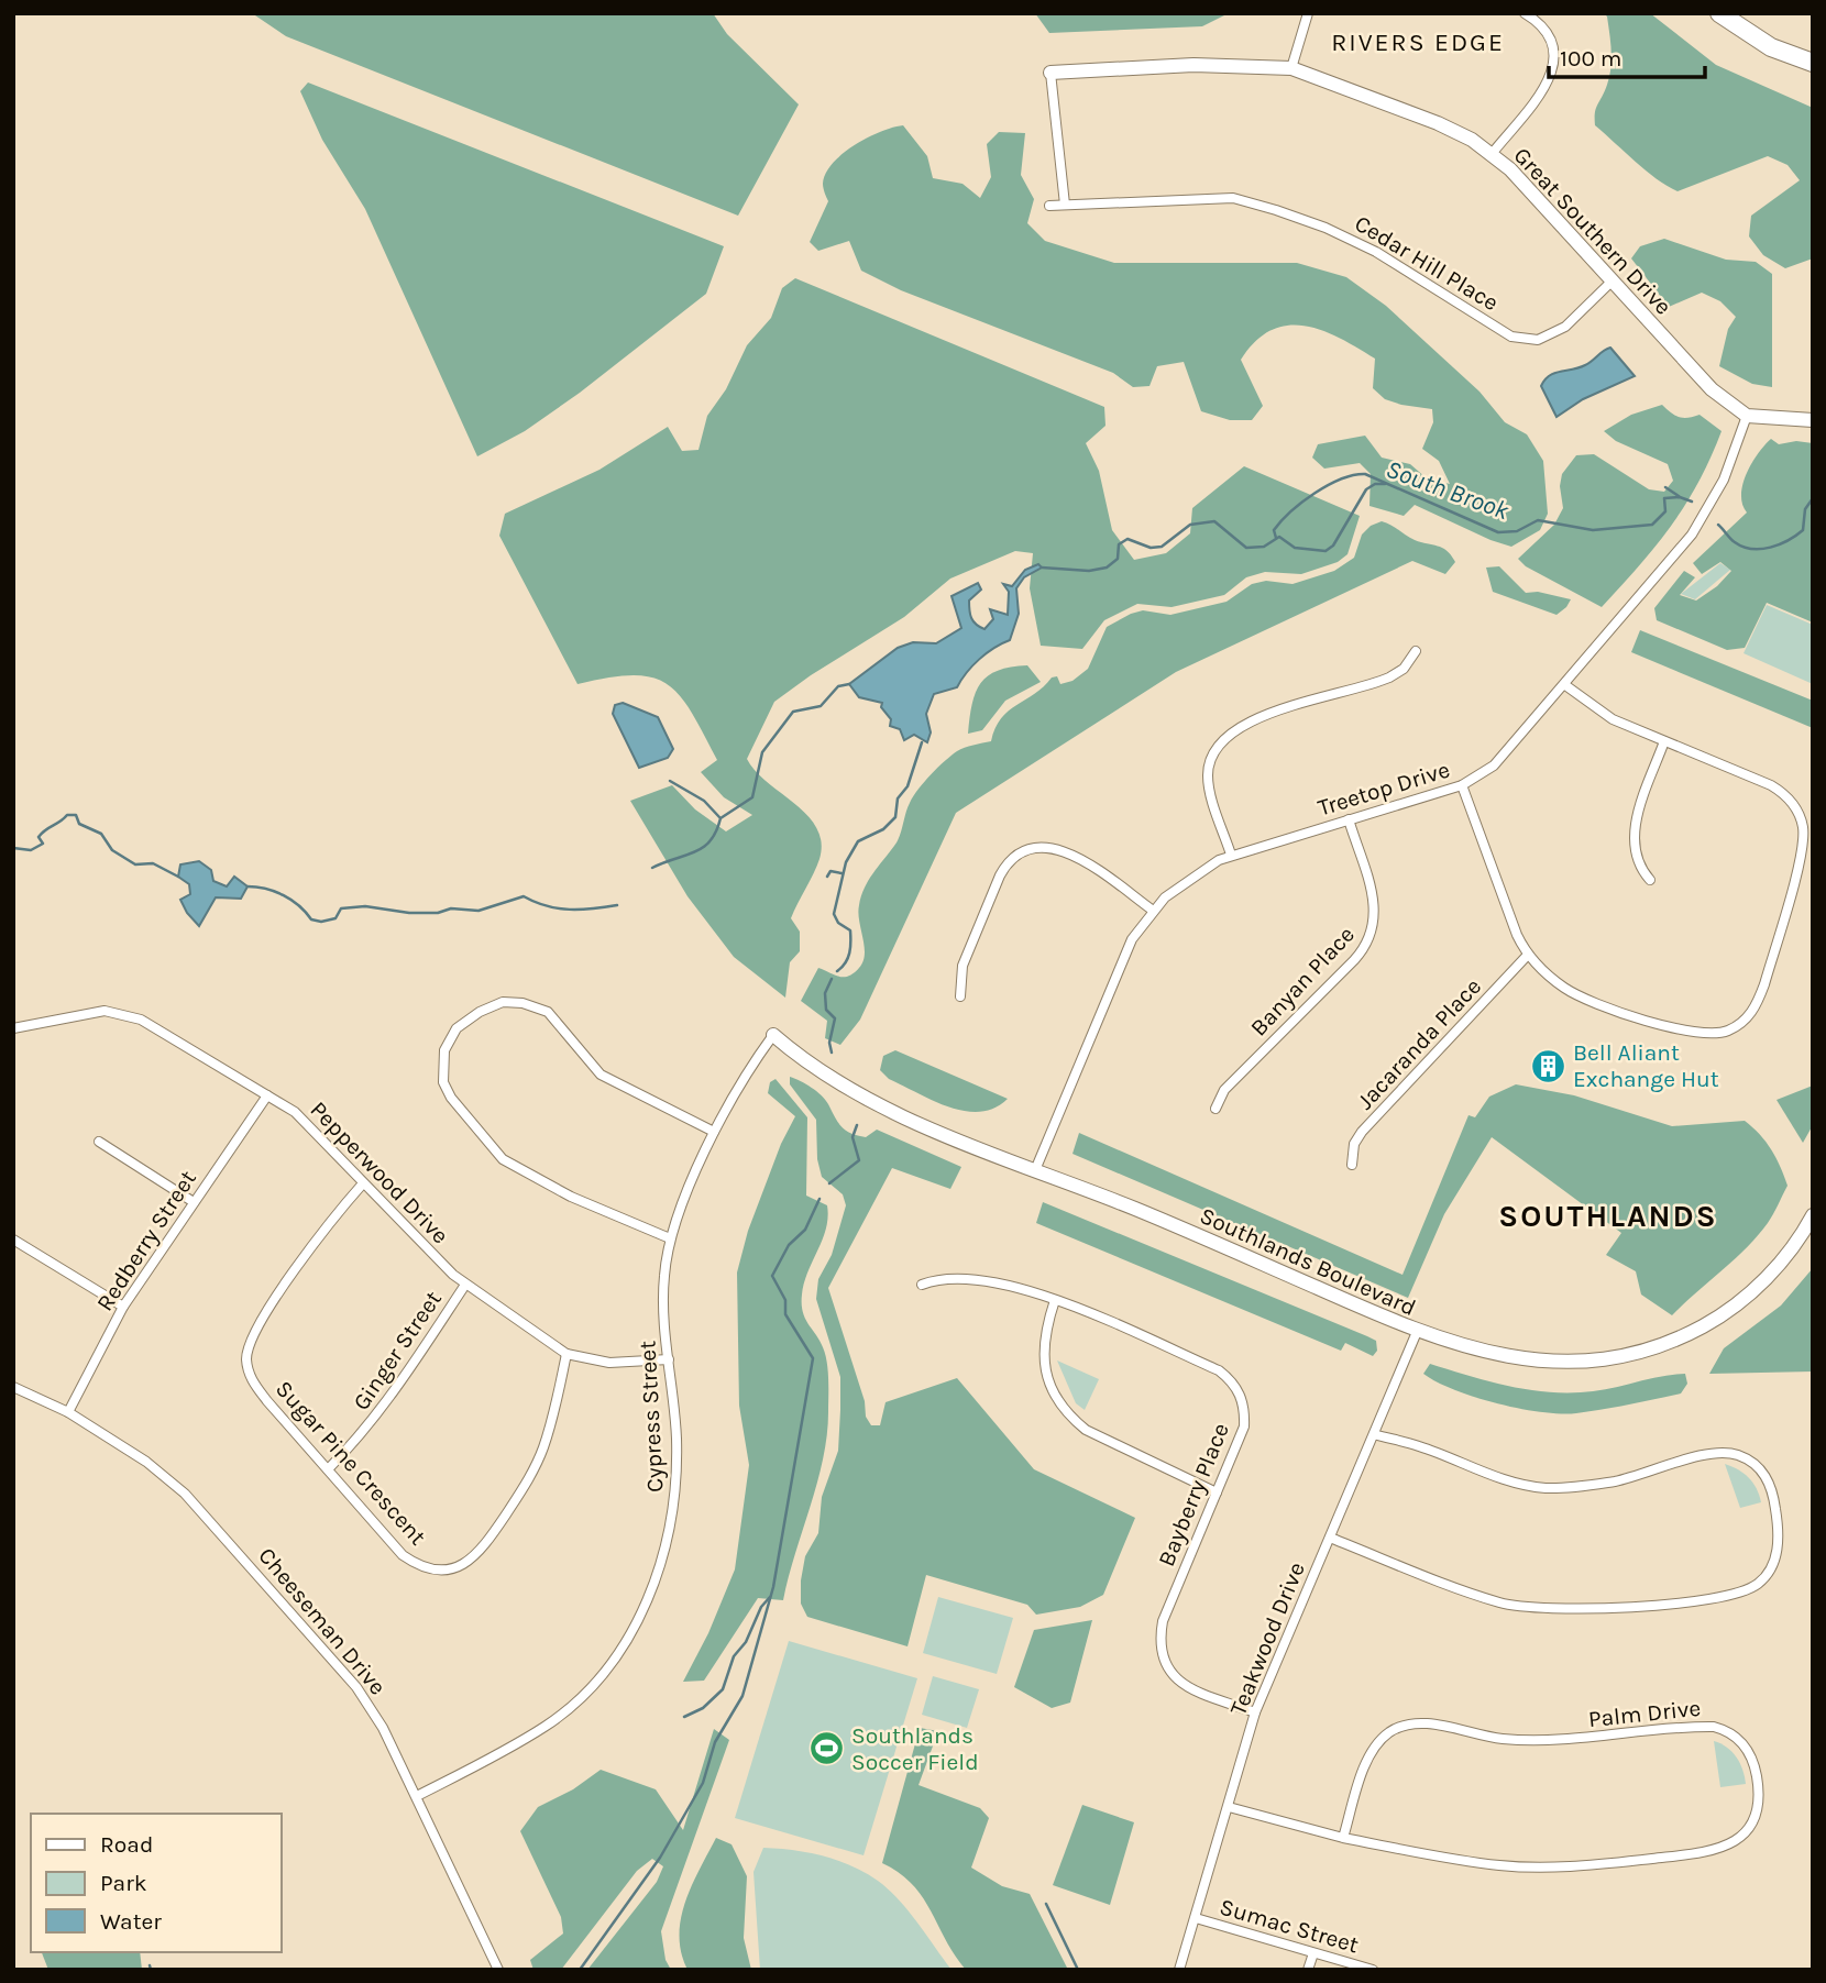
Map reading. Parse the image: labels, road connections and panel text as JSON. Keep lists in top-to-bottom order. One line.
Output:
{"streets":{"main road":["Great Southern Drive","Southlands Boulevard"],"street":["Cedar Hill Place","Treetop Drive","Banyan Place","Jacaranda Place","Pepperwood Drive","Redberry Street","Ginger Street","Cypress Street","Sugar Pine Crescent","Bayberry Place","Cheeseman Drive","Teakwood Drive","Palm Drive","Sumac Street"]},"crossings":[["Great Southern Drive","Cedar Hill Place"],["Great Southern Drive","Treetop Drive"],["Treetop Drive","Banyan Place"],["Treetop Drive","Southlands Boulevard"],["Pepperwood Drive","Redberry Street"],["Pepperwood Drive","Ginger Street"],["Pepperwood Drive","Cypress Street"],["Pepperwood Drive","Sugar Pine Crescent"],["Redberry Street","Cheeseman Drive"],["Southlands Boulevard","Cypress Street"],["Southlands Boulevard","Teakwood Drive"],["Ginger Street","Sugar Pine Crescent"],["Cypress Street","Cheeseman Drive"],["Bayberry Place","Teakwood Drive"],["Teakwood Drive","Palm Drive"],["Teakwood Drive","Sumac Street"]],"districts":["RIVERS EDGE","SOUTHLANDS"],"water":["South Brook"],"places":{"building":["Bell Aliant Exchange Hut"],"sports":["Southlands Soccer Field"]},"legend":["Road","Park","Water"],"scale_bar":"100 m"}
